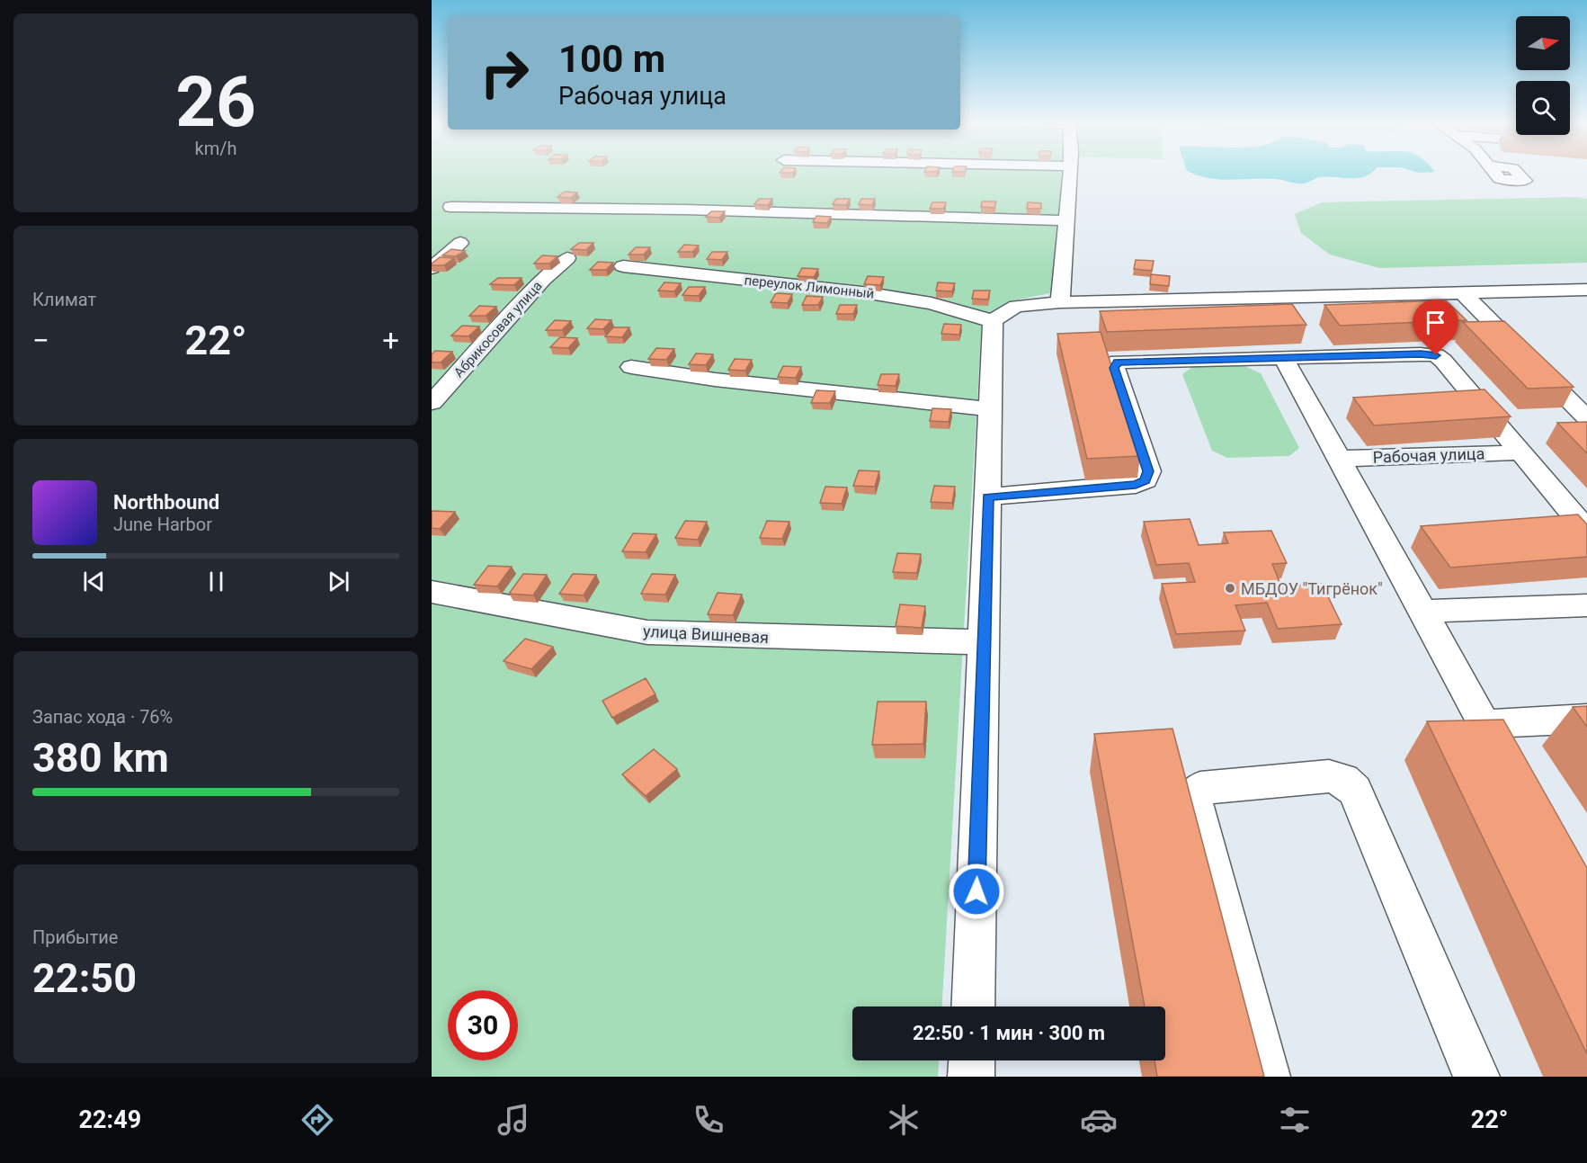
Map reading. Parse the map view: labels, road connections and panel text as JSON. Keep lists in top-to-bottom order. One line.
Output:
{"streets":{"street":["переулок Лимонный","Абрикосовая улица","Рабочая улица","улица Вишневая"]},"places":["МБДОУ \"Тигрёнок\""],"north":"right","page":{"tile":[["26","km/h"],"Климат",["Запас хода · 76%","380 km"],["Прибытие","22:50"]],"turn":["100 m","Рабочая улица"],"heat":["−","22°","+"],"song":["Northbound","June Harbor"],"limit":"30","trip":"22:50 · 1 мин · 300 m","tabs":["22:49","22°"]}}
